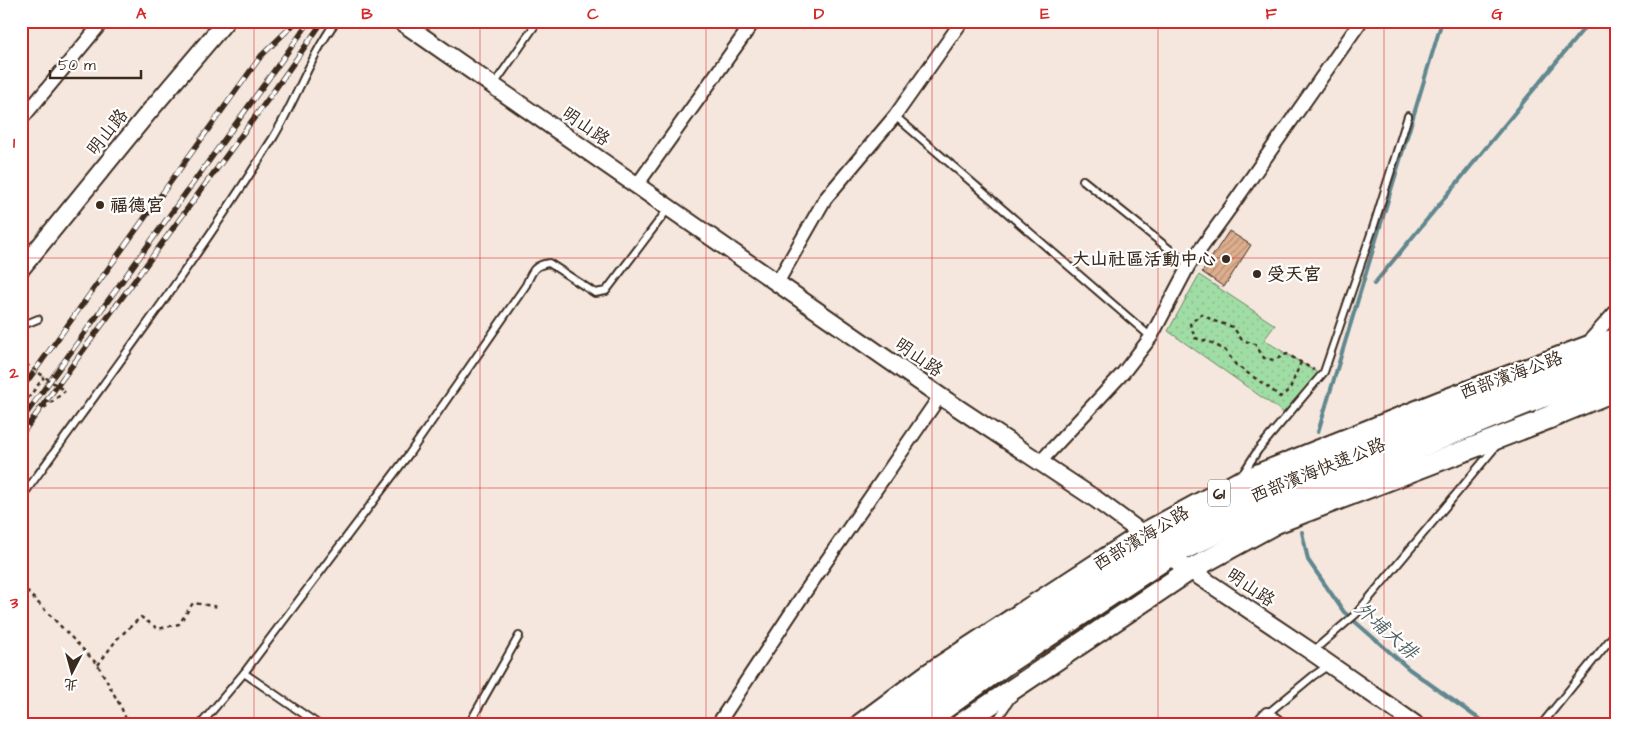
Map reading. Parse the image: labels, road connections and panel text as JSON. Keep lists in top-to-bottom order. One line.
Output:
{"streets":{"highway":["西部濱海快速公路","61"],"main road":["西部濱海公路"],"street":["明山路"]},"crossings":[["明山路","西部濱海公路"],["明山路","西部濱海快速公路"],["西部濱海公路","西部濱海快速公路"]],"water":["外埔大排"],"places":["福德宮","大山社區活動中心","受天宮"],"scale_bar":"50 m","north":"bottom","grid":{"columns":["A","B","C","D","E","F","G"],"rows":["1","2","3"]}}
